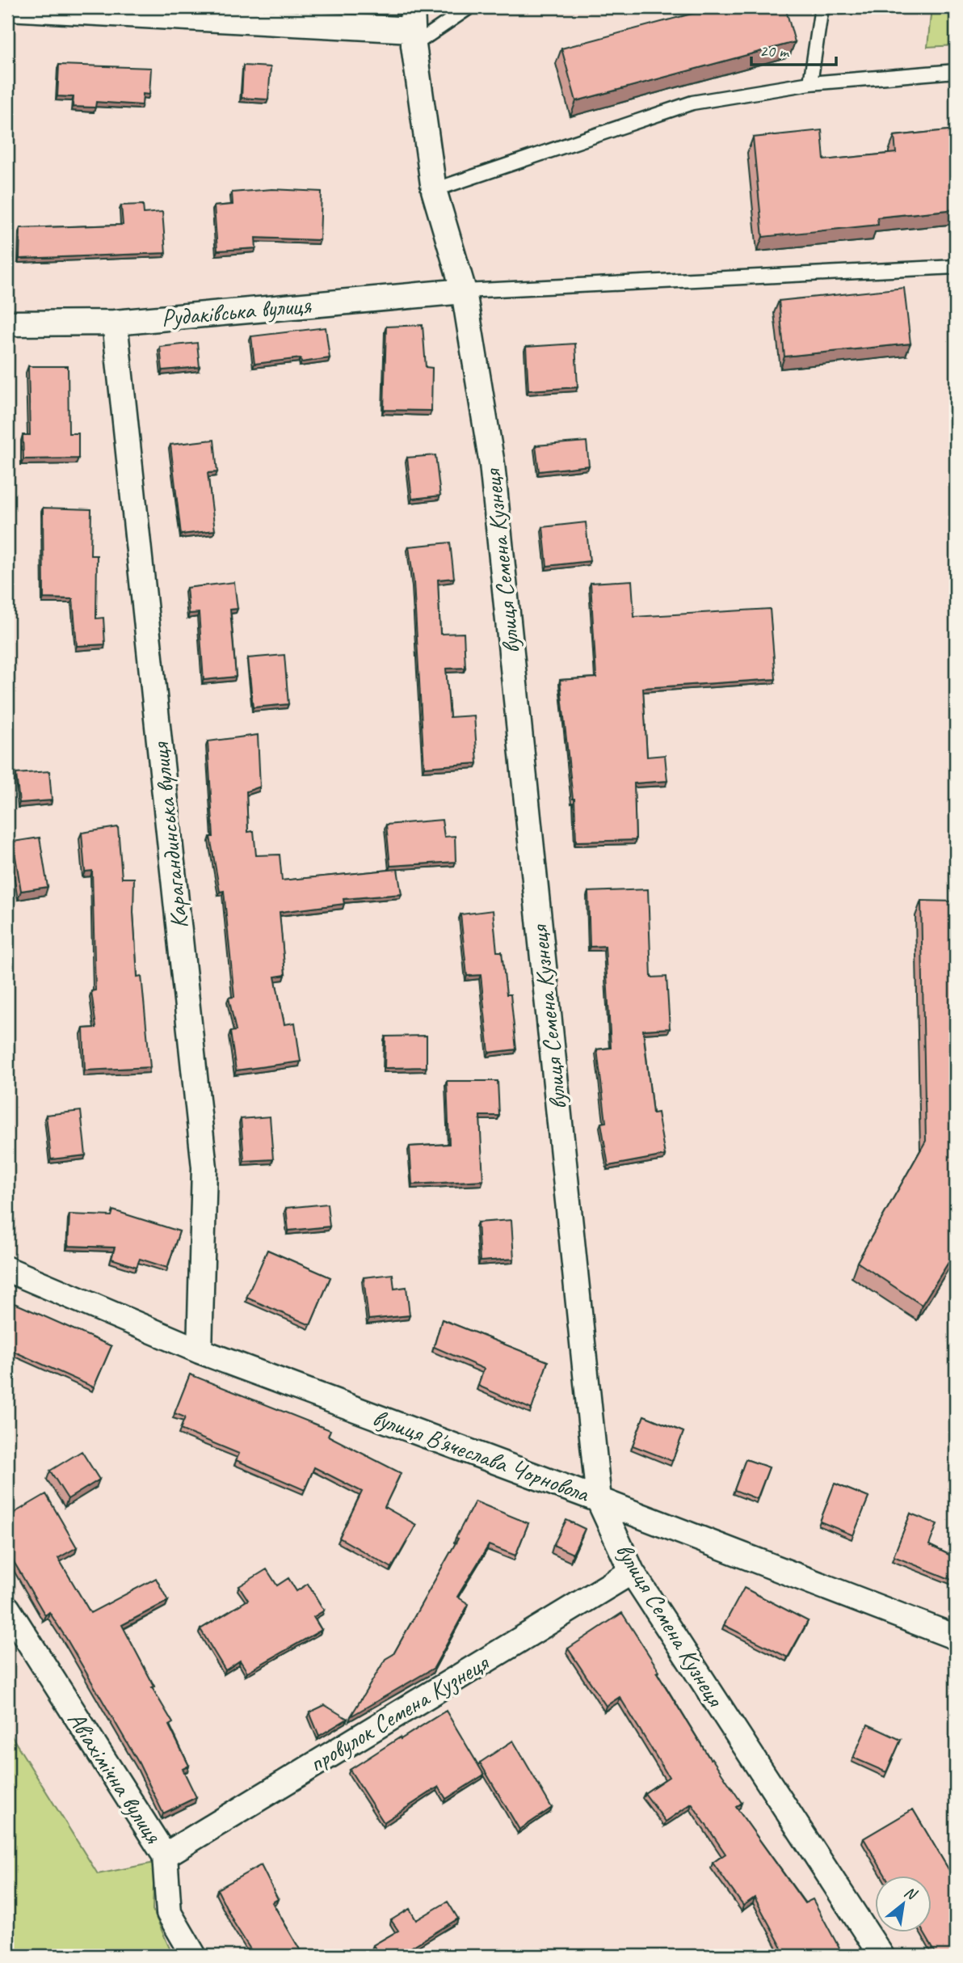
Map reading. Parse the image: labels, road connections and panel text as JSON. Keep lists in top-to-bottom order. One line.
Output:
{"streets":{"street":["Рудаківська вулиця","вулиця Семена Кузнеця","Карагандинська вулиця","вулиця В'ячеслава Чорновола","провулок Семена Кузнеця","Авіахімічна вулиця"]},"crossings":[["Рудаківська вулиця","вулиця Семена Кузнеця"],["Рудаківська вулиця","Карагандинська вулиця"],["вулиця Семена Кузнеця","вулиця В'ячеслава Чорновола"],["вулиця Семена Кузнеця","провулок Семена Кузнеця"],["Карагандинська вулиця","вулиця В'ячеслава Чорновола"],["провулок Семена Кузнеця","Авіахімічна вулиця"]],"scale_bar":"20 m","north":"top right"}
